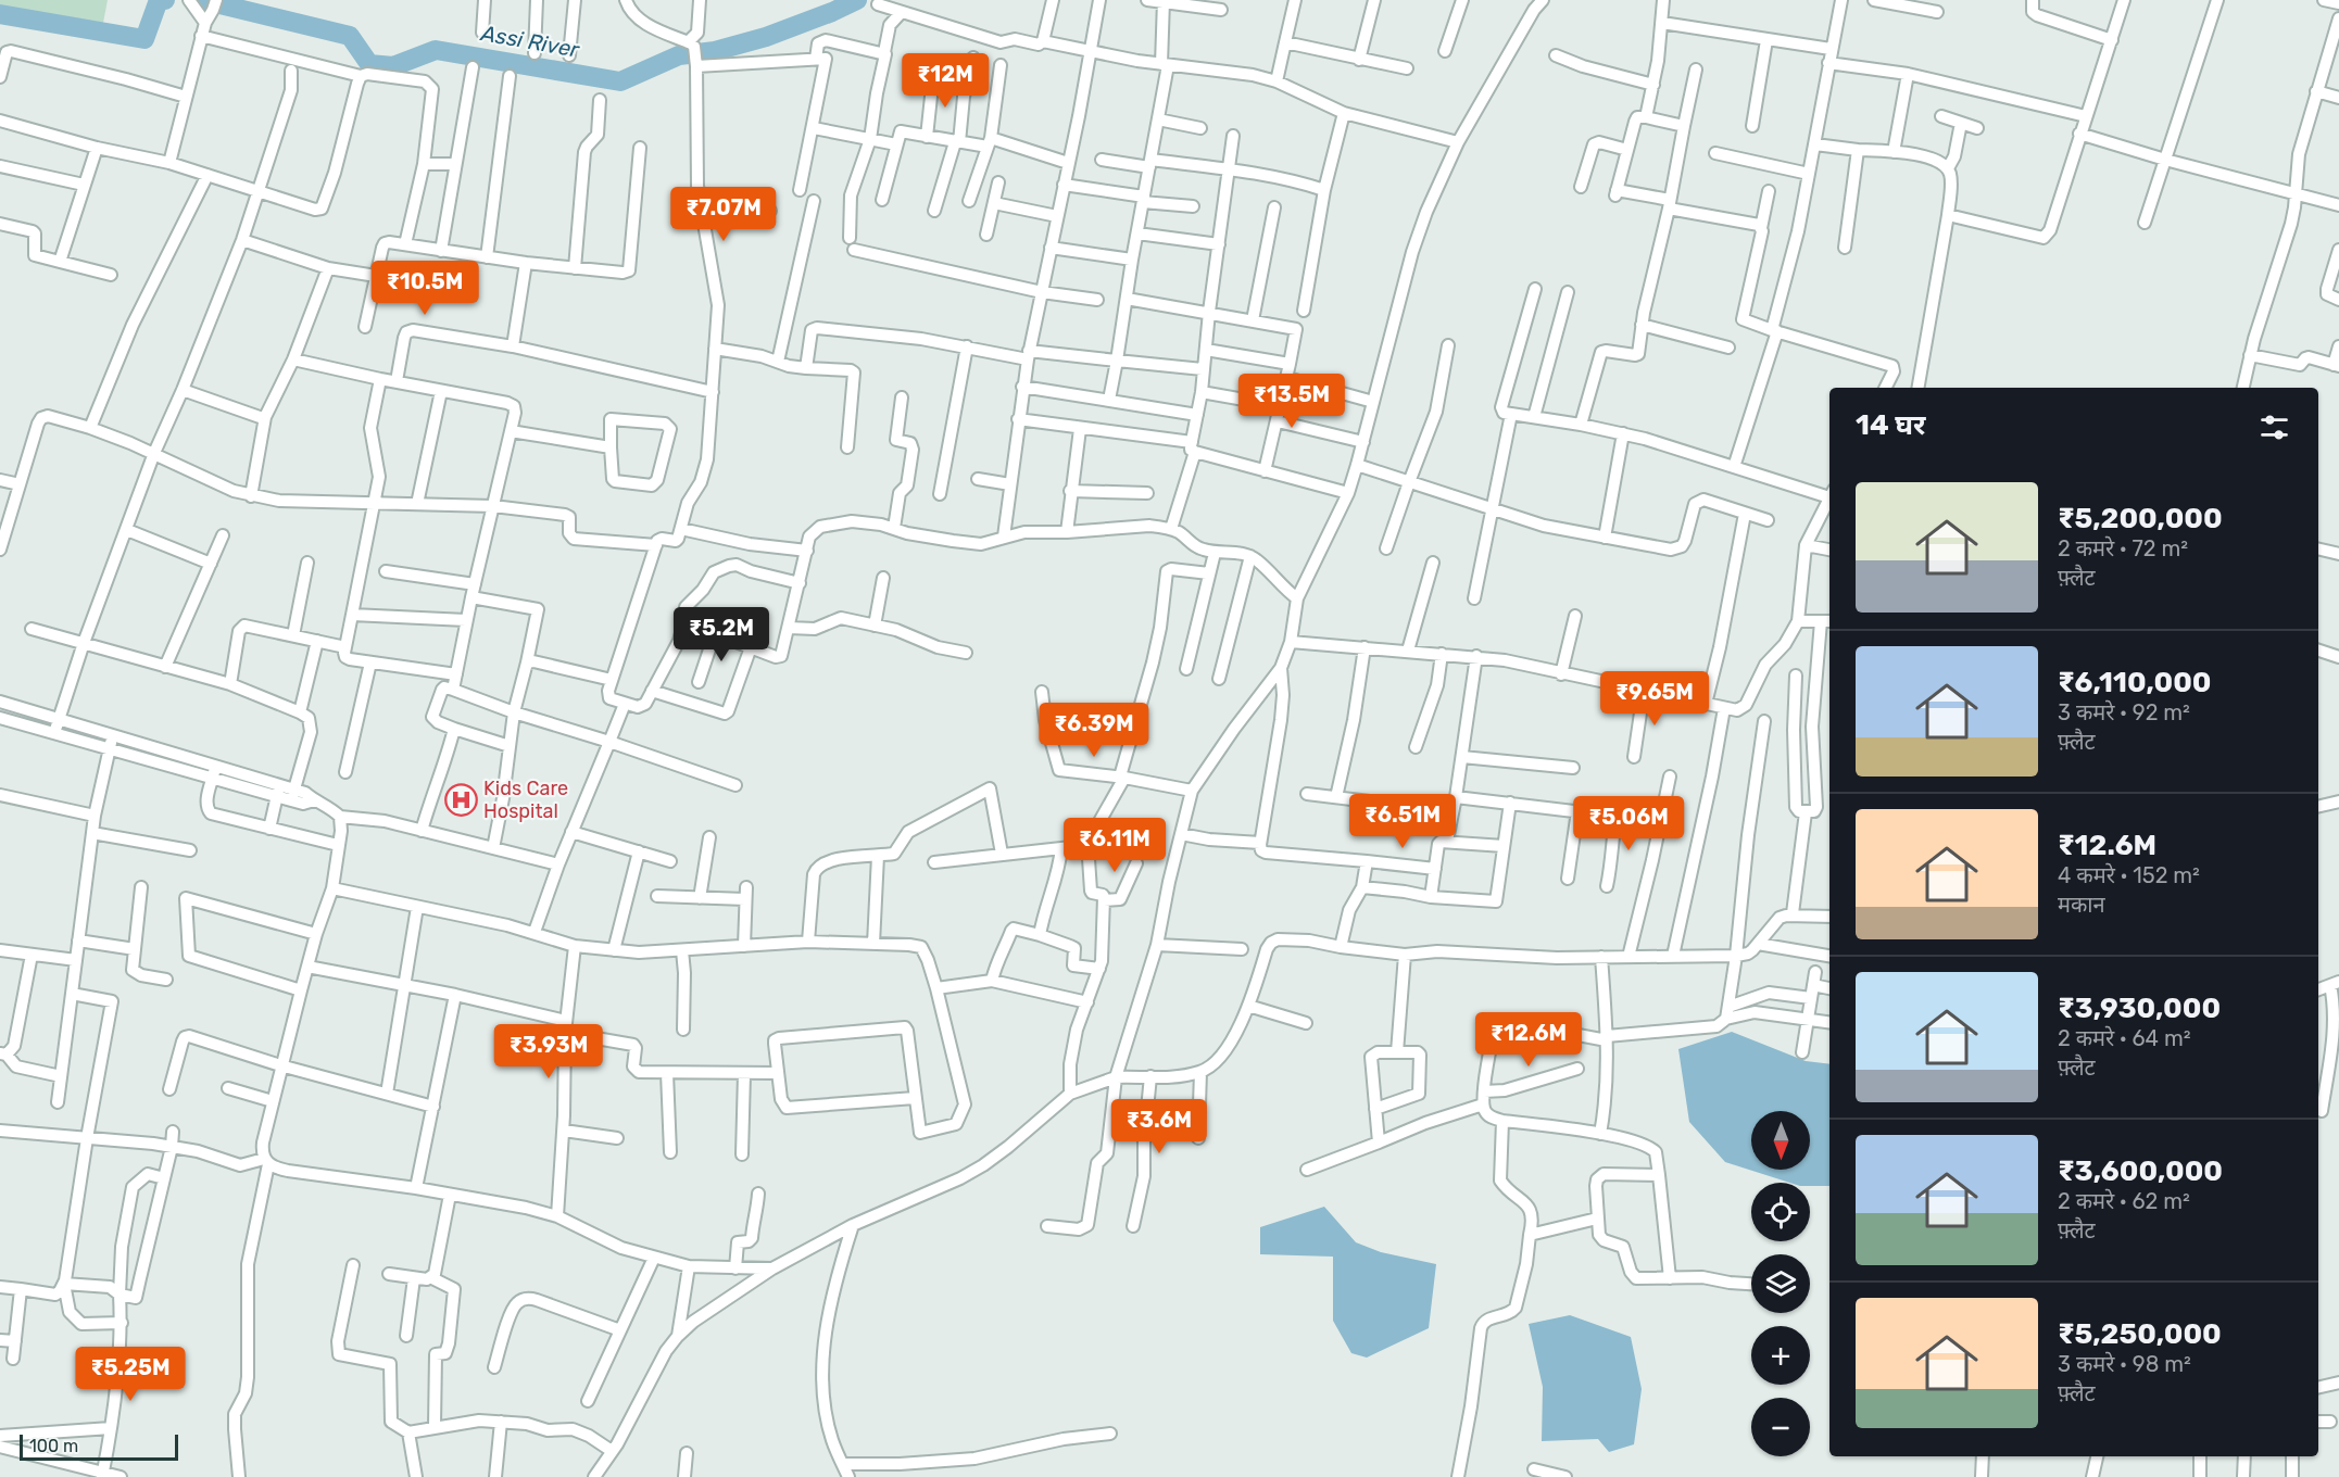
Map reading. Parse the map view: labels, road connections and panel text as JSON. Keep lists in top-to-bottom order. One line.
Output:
{"water":["Assi River"],"places":{"hospital":["Kids Care Hospital"]},"scale_bar":"100 m","north":"bottom","page":{"price":["₹12M","₹7.07M","₹10.5M","₹13.5M","₹5.2M","₹9.65M","₹6.39M","₹6.51M","₹5.06M","₹6.11M","₹12.6M","₹3.93M","₹3.6M","₹5.25M"],"heading":"14 घर","list":[{"name":"₹5,200,000","note":"2 कमरे · 72 m² · फ़्लैट"},{"name":"₹6,110,000","note":"3 कमरे · 92 m² · फ़्लैट"},{"name":"₹12.6M","note":"4 कमरे · 152 m² · मकान"},{"name":"₹3,930,000","note":"2 कमरे · 64 m² · फ़्लैट"},{"name":"₹3,600,000","note":"2 कमरे · 62 m² · फ़्लैट"},{"name":"₹5,250,000","note":"3 कमरे · 98 m² · फ़्लैट"}],"map_buttons":["+","−"],"scale":"100 m"}}
